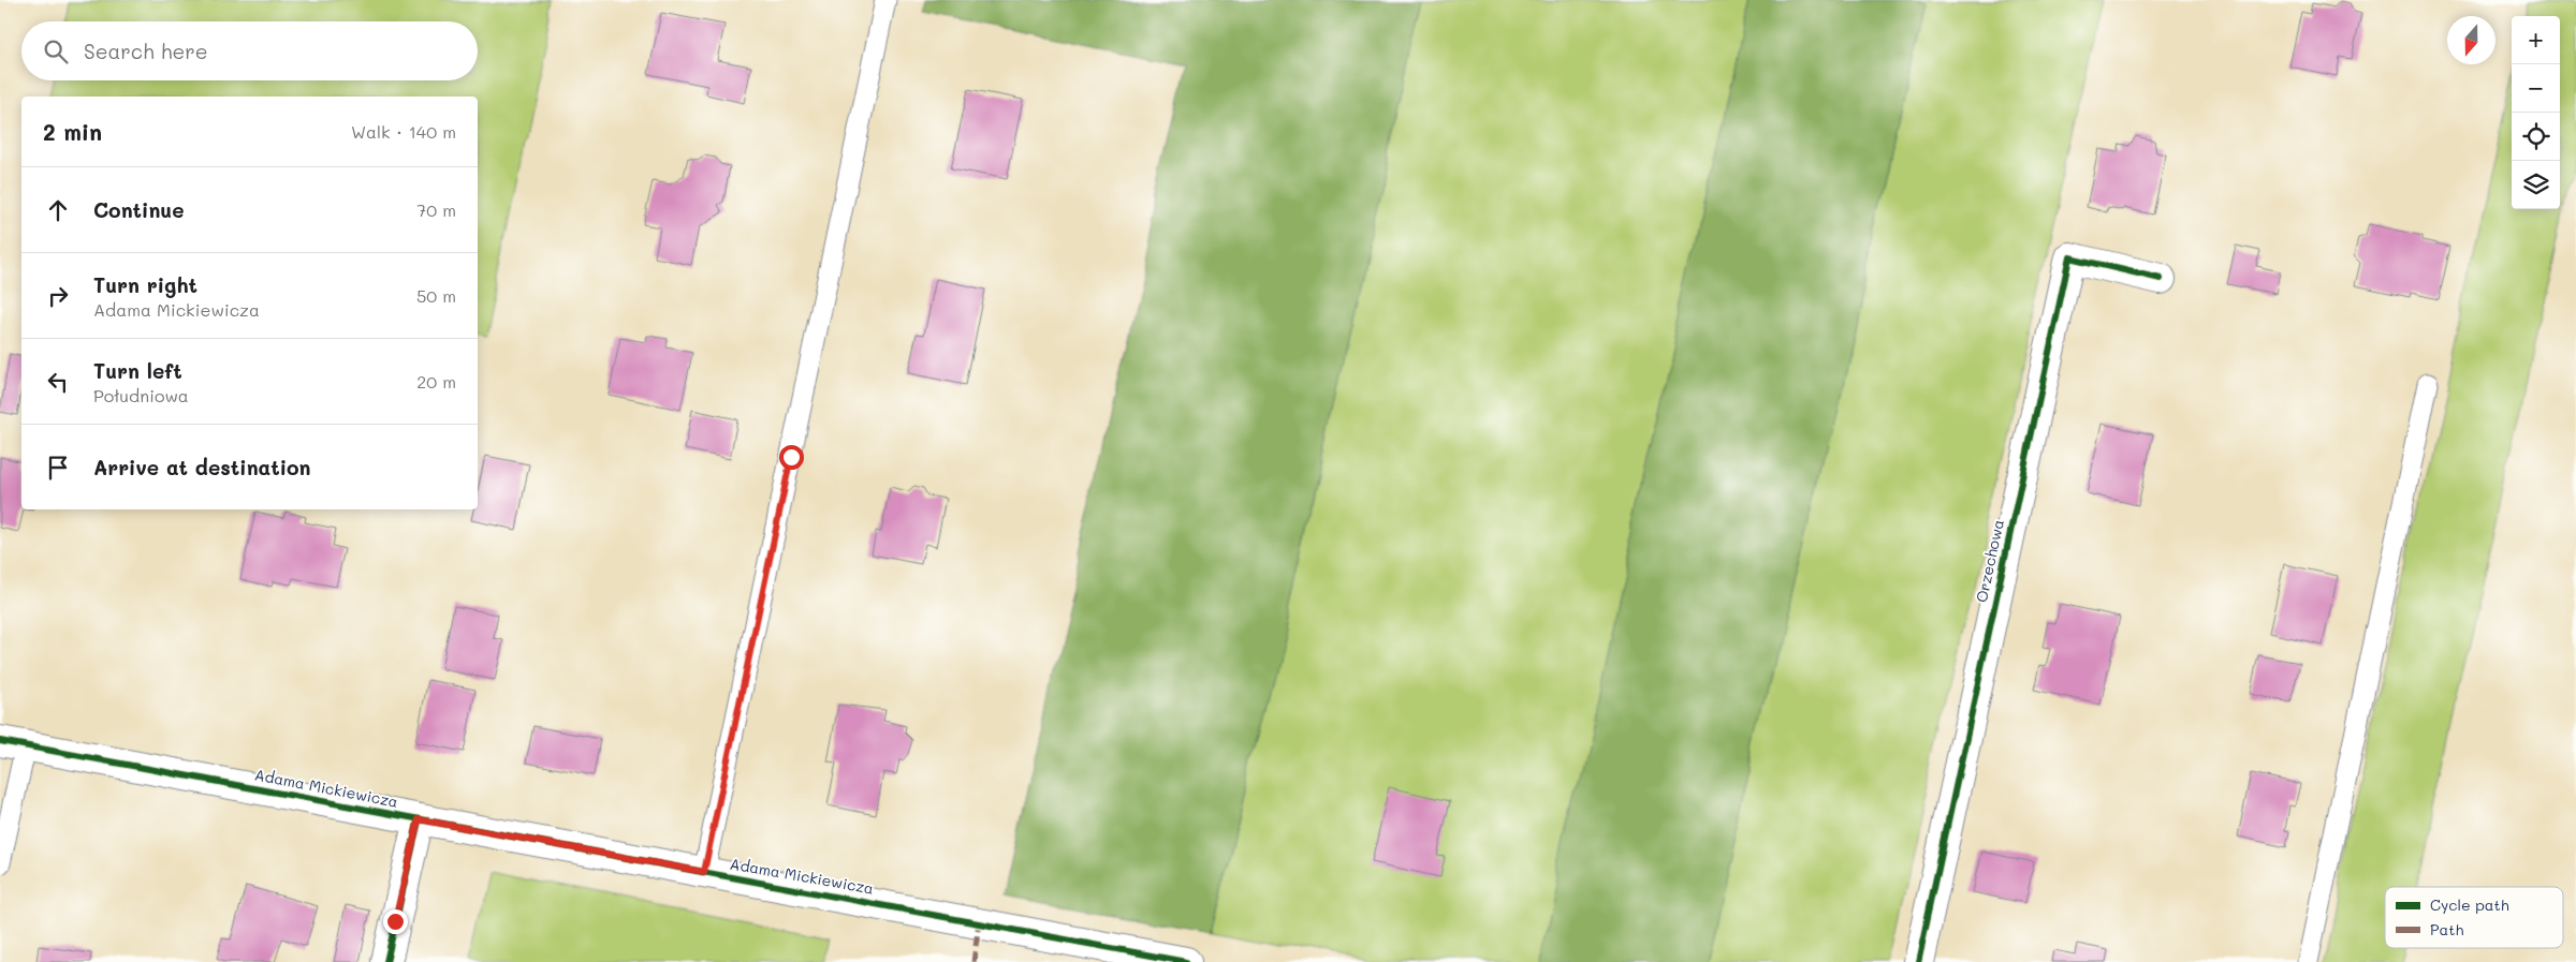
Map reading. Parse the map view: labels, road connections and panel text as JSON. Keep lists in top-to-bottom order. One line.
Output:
{"streets":{"street":["Orzechowa","Adama Mickiewicza"]},"legend":["Cycle path","Path"],"north":"bottom","page":{"map_buttons":["+","−"],"search":"Search here","heading":["2 min","Walk · 140 m"],"list":[["Continue","70 m"],["Turn right","Adama Mickiewicza","50 m"],["Turn left","Południowa","20 m"],"Arrive at destination"]}}
